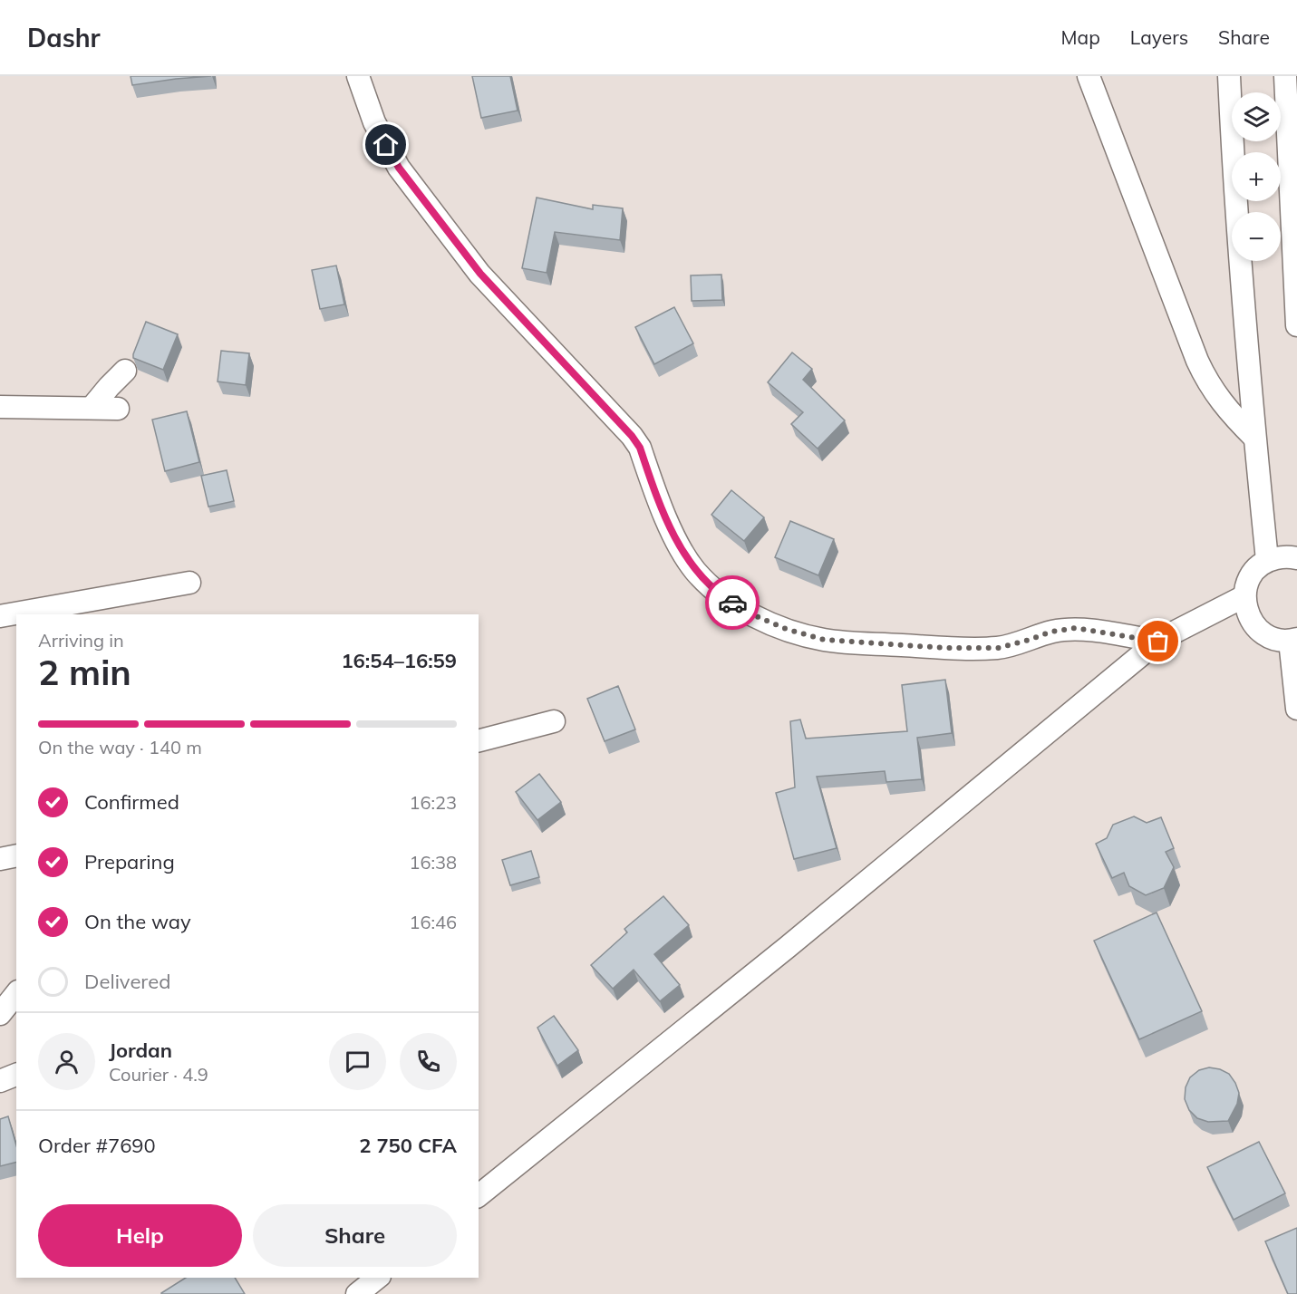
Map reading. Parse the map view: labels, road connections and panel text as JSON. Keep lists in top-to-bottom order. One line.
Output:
{"page":{"header":"Dashr","nav":["Map","Layers","Share"],"map_buttons":["+","−"],"heading":["2 min","Arriving in","16:54–16:59"],"panel":["Jordan","Courier · 4.9","Order #7690","2 750 CFA"],"bar":"On the way · 140 m","list":[["Confirmed","16:23"],["Preparing","16:38"],["On the way","16:46"],"Delivered"],"buttons":["Help","Share"]}}
